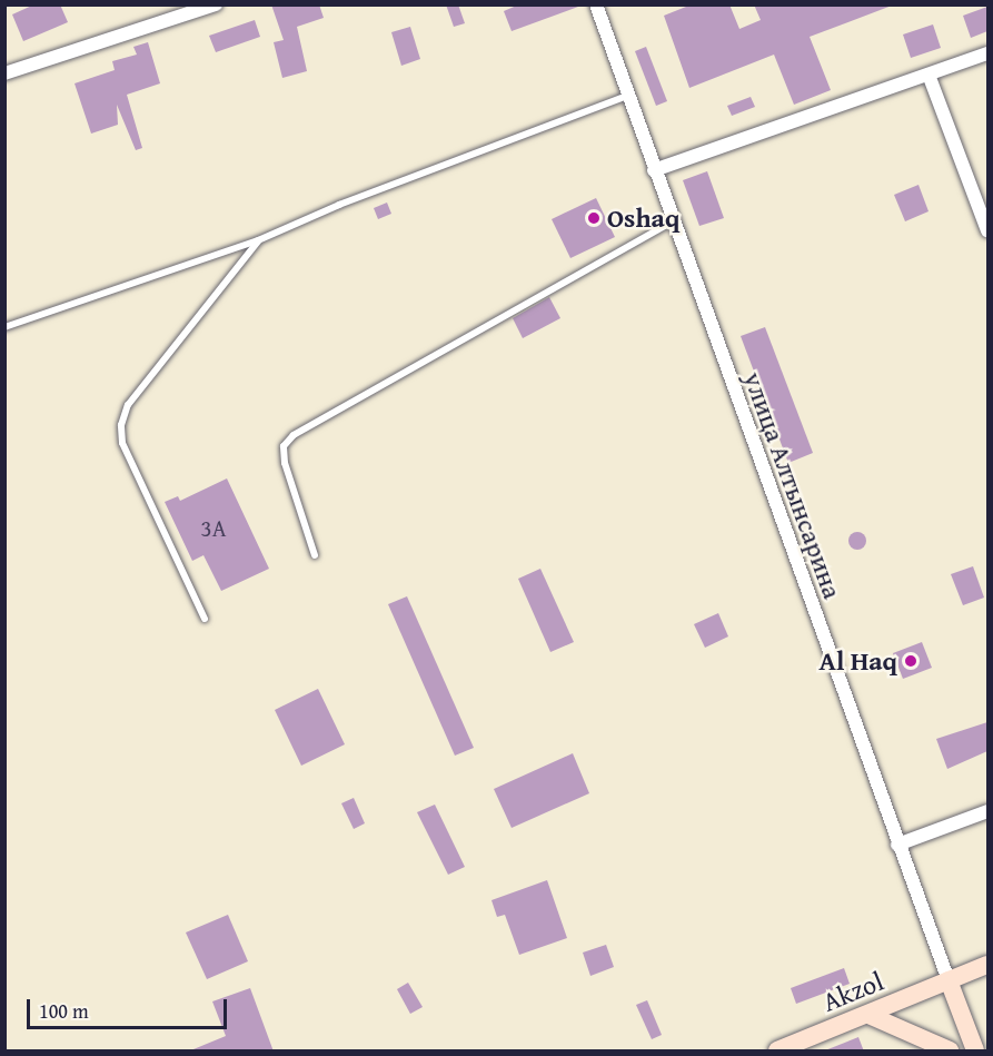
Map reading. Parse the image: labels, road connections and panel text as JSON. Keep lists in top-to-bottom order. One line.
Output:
{"streets":{"main road":["Akzol"],"street":["улица Алтынсарина"]},"crossings":[["улица Алтынсарина","Akzol"]],"places":["Oshaq","Al Haq"],"house_numbers":["3А"],"scale_bar":"100 m"}
